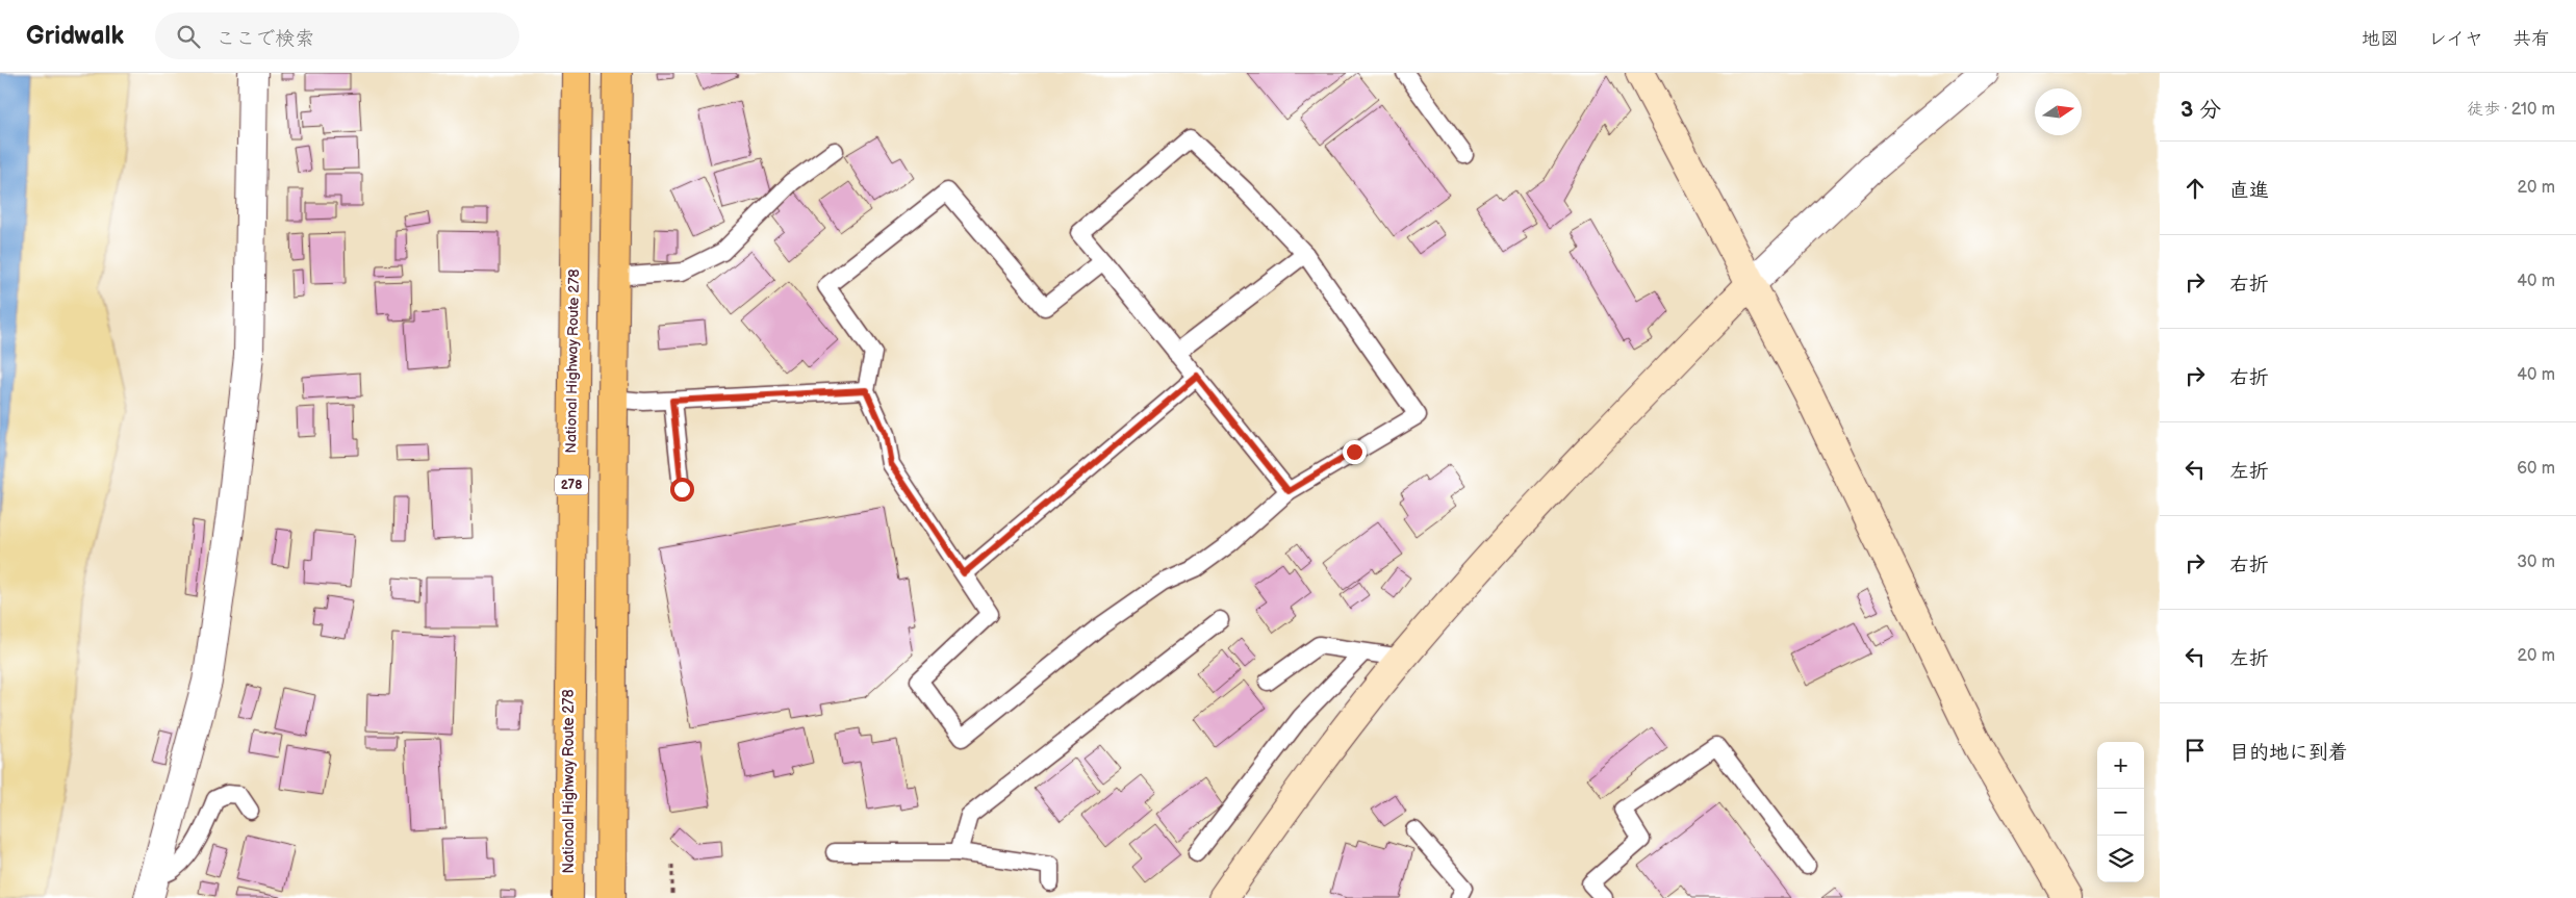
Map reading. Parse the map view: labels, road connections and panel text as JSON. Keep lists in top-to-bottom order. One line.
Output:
{"streets":{"highway":["National Highway Route 278","278"]},"north":"right","page":{"header":"Gridwalk","search":"ここで検索","nav":["地図","レイヤ","共有"],"heading":["3 分","徒歩 · 210 m"],"list":[["直進","20 m"],["右折","40 m"],["右折","40 m"],["左折","60 m"],["右折","30 m"],["左折","20 m"],"目的地に到着"],"map_buttons":["+","−"]}}
